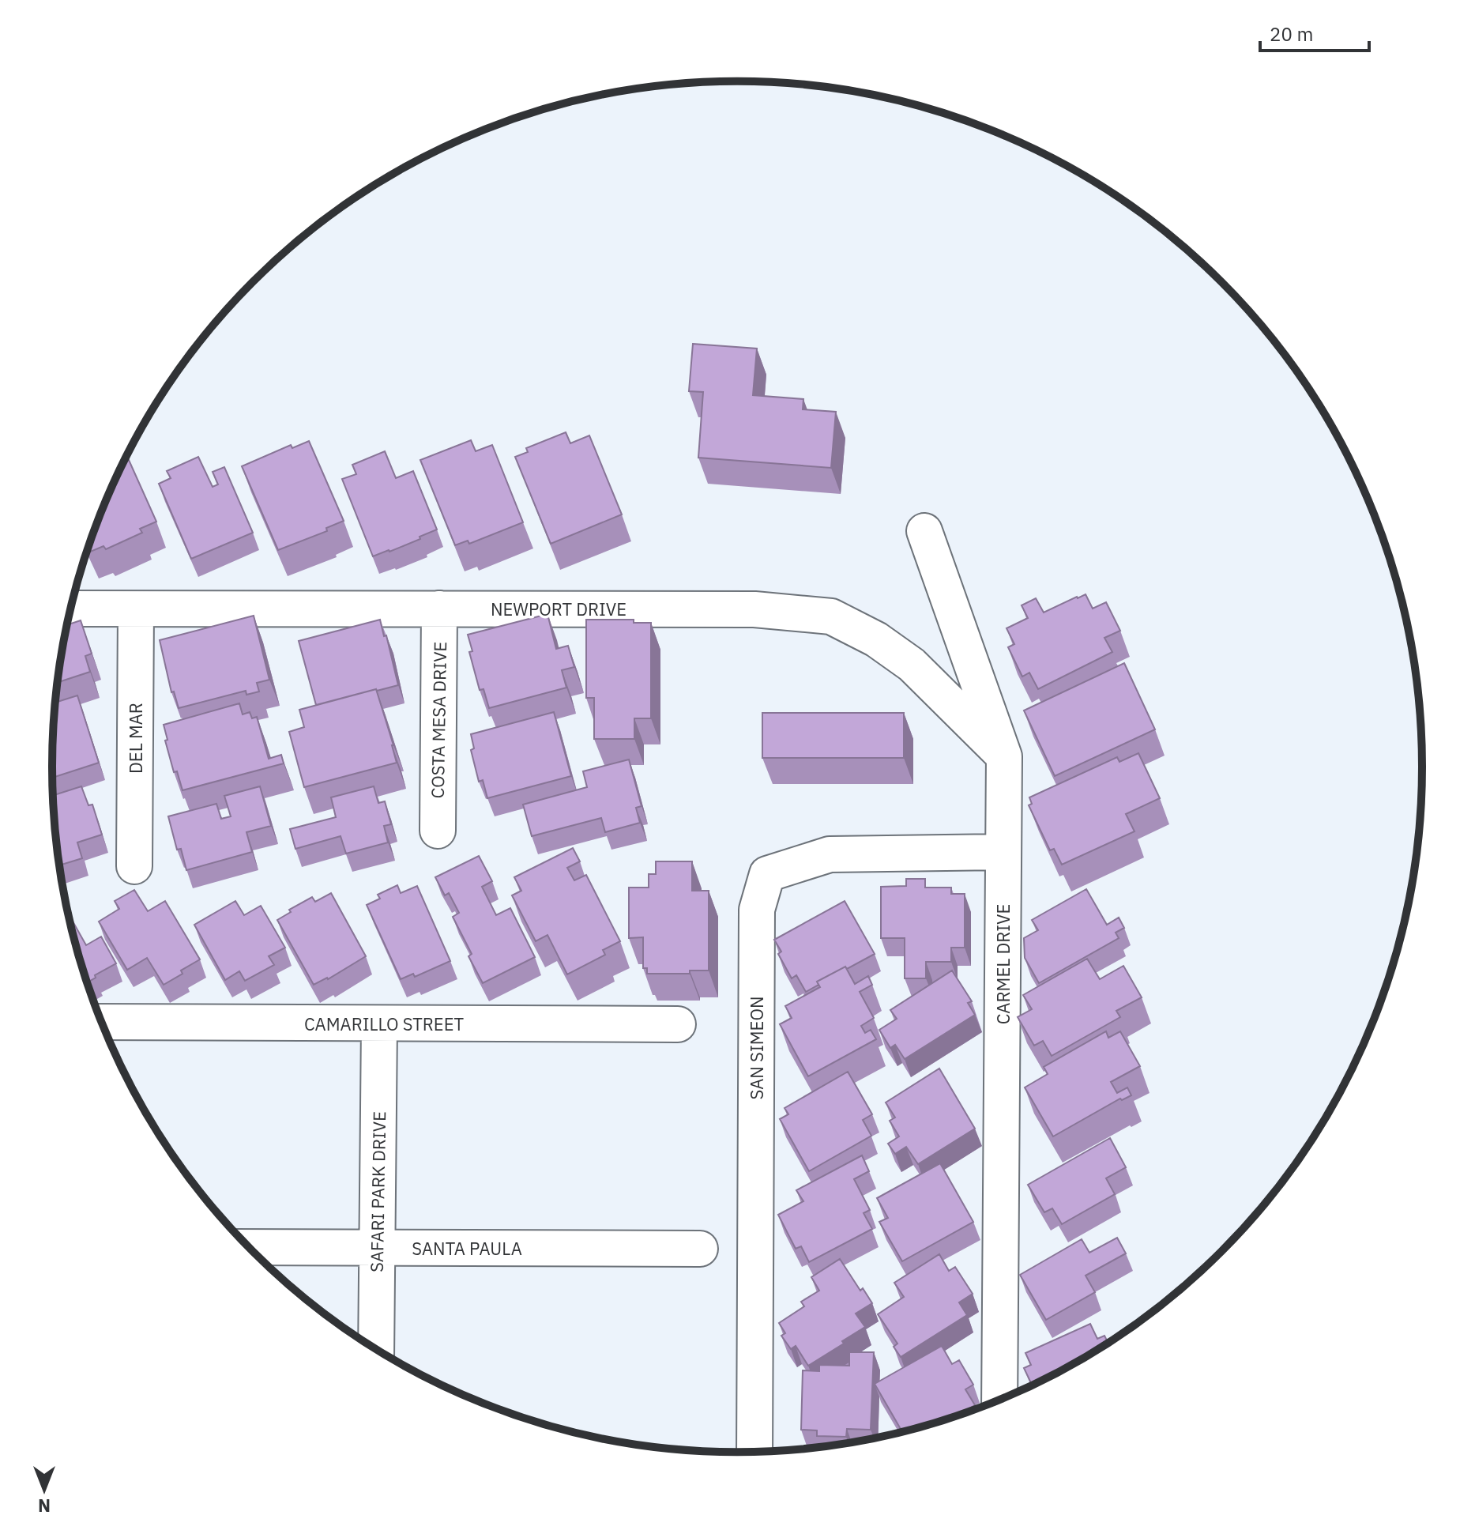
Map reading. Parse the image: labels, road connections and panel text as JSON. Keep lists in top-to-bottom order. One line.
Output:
{"streets":{"street":["NEWPORT DRIVE","COSTA MESA DRIVE","DEL MAR","CARMEL DRIVE","CAMARILLO STREET","SAN SIMEON","SAFARI PARK DRIVE","SANTA PAULA"]},"crossings":[["NEWPORT DRIVE","COSTA MESA DRIVE"],["NEWPORT DRIVE","DEL MAR"],["NEWPORT DRIVE","CARMEL DRIVE"],["CARMEL DRIVE","SAN SIMEON"],["CAMARILLO STREET","SAFARI PARK DRIVE"],["SAFARI PARK DRIVE","SANTA PAULA"]],"scale_bar":"20 m","north":"bottom"}
